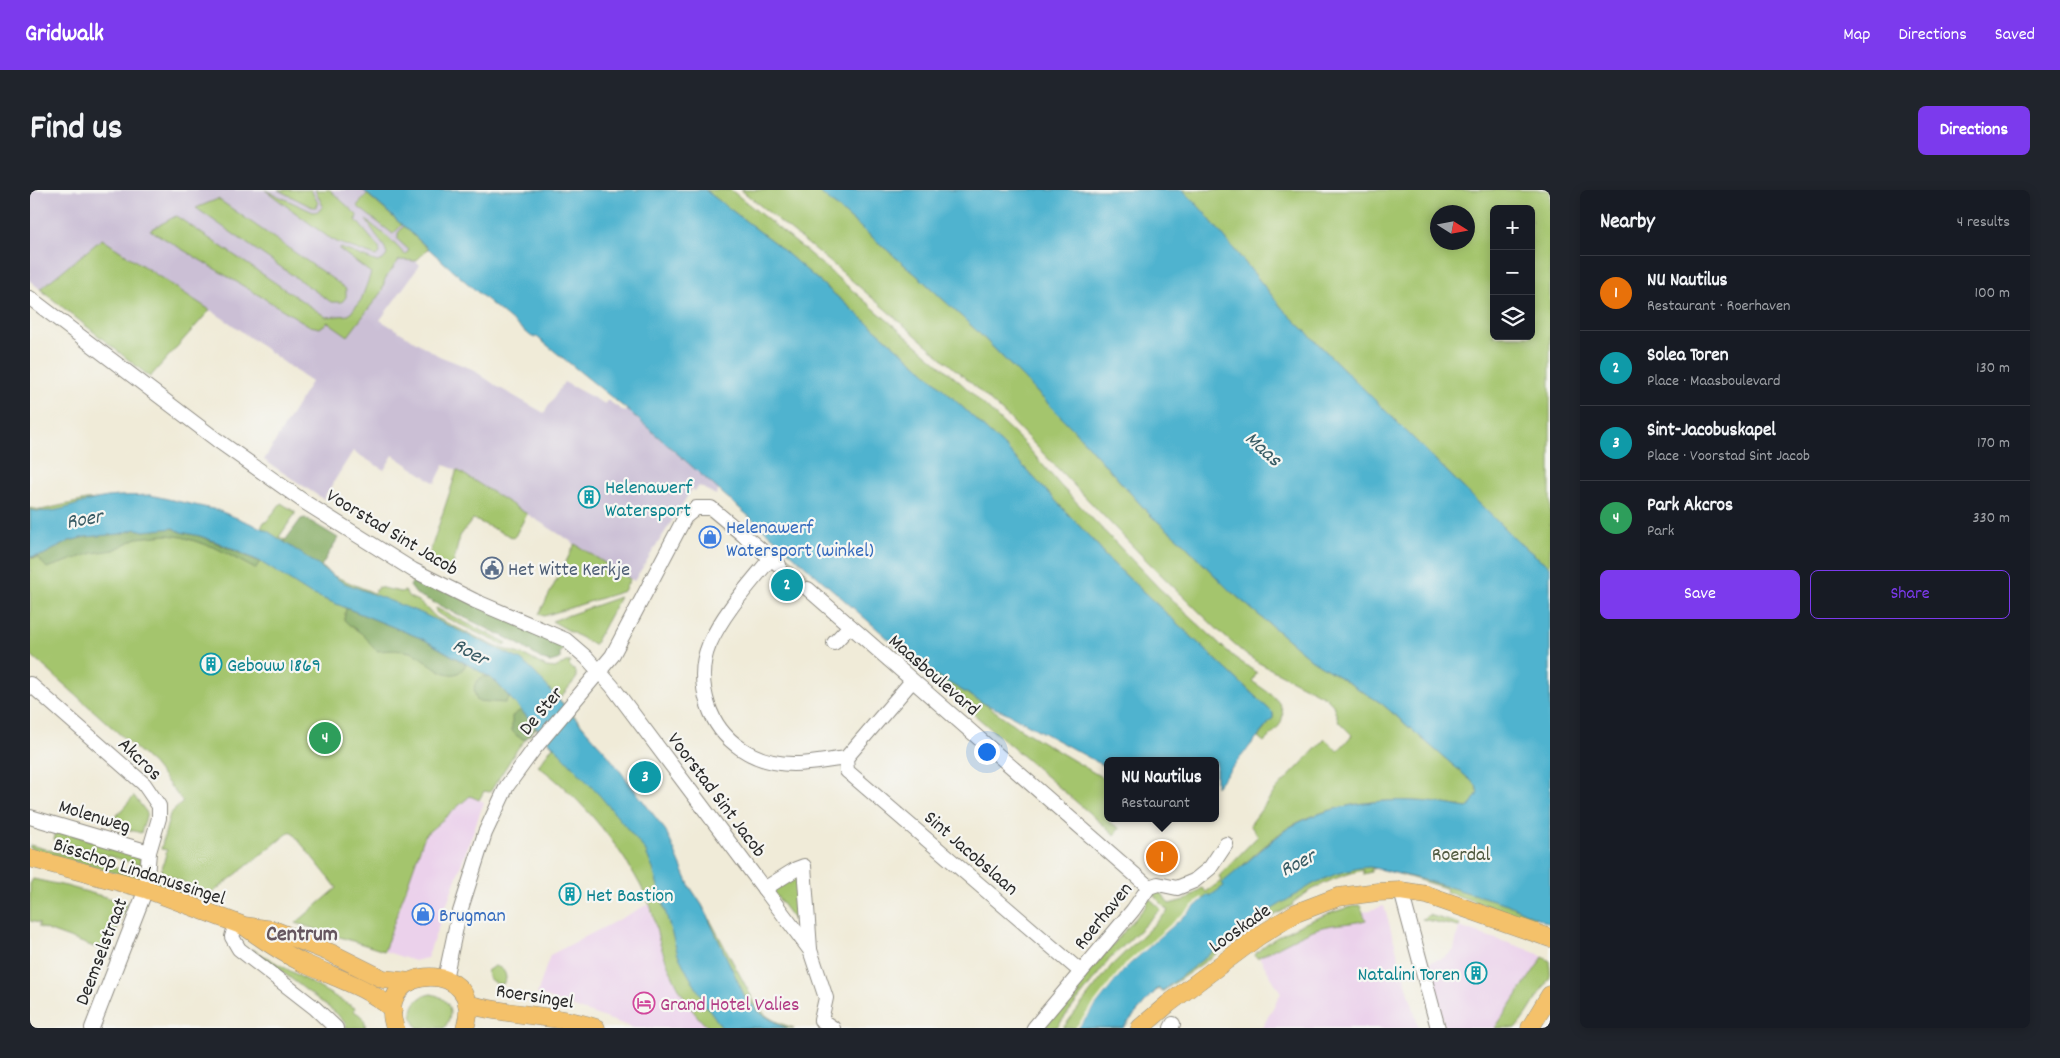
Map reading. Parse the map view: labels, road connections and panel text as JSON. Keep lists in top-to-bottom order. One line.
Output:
{"streets":{"main road":["Bisschop Lindanussingel","Looskade","Roersingel"],"street":["Voorstad Sint Jacob","Maasboulevard","De Ster","Akcros","Molenweg","Sint Jacobslaan","Roerhaven","Deemselstraat"]},"crossings":[["Voorstad Sint Jacob","De Ster"],["Maasboulevard","Roerhaven"],["De Ster","Sint Jacobslaan"],["De Ster","Bisschop Lindanussingel"],["Akcros","Molenweg"],["Akcros","Bisschop Lindanussingel"],["Akcros","Deemselstraat"],["Sint Jacobslaan","Roerhaven"],["Bisschop Lindanussingel","Deemselstraat"]],"districts":["Centrum"],"water":["Maas","Roer"],"parks":["Roerdal"],"places":{"building":["Helenawerf Watersport","Gebouw 1869","Het Bastion","Natalini Toren"],"shop":["Helenawerf Watersport (winkel)","Brugman"],"public building":["Het Witte Kerkje"],"hotel":["Grand Hotel Valies"]},"north":"right","page":{"header":"Gridwalk","nav":["Map","Directions","Saved"],"title":"Find us","buttons":["Directions",["Save","Share"]],"heading":["Nearby","4 results"],"map_buttons":["+","−"],"list":[{"mark":"1","name":"NU Nautilus","note":"Restaurant · Roerhaven","value":"100 m"},{"mark":"2","name":"Solea Toren","note":"Place · Maasboulevard","value":"130 m"},{"mark":"3","name":"Sint-Jacobuskapel","note":"Place · Voorstad Sint Jacob","value":"170 m"},{"mark":"4","name":"Park Akcros","note":"Park","value":"330 m"}],"pins":["2","4","3","1"],"popup":["NU Nautilus","Restaurant"]}}
